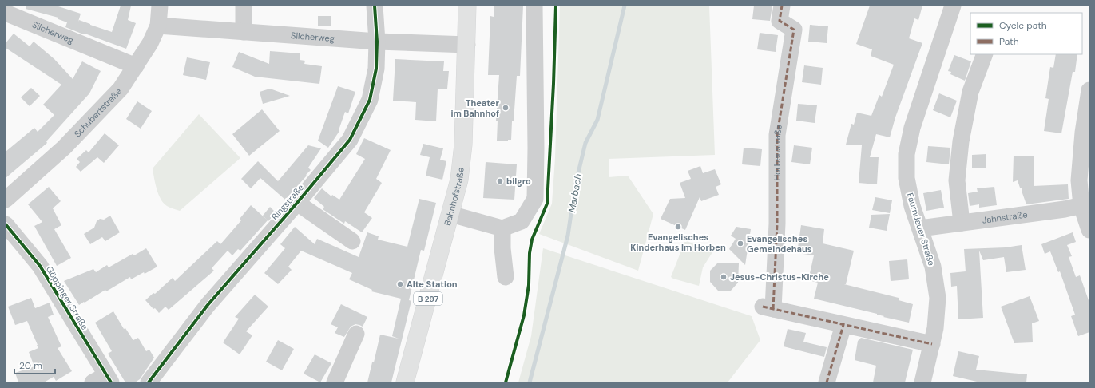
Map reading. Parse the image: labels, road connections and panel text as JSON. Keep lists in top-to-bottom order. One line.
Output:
{"streets":{"main road":["Bahnhofstraße","B 297"],"street":["Silcherweg","Schubertstraße","Horbenstraße","Ringstraße","Jahnstraße","Faurndauer Straße","Göppinger Straße"]},"crossings":[["Silcherweg","Schubertstraße"],["Silcherweg","Bahnhofstraße"],["Silcherweg","Ringstraße"],["Horbenstraße","Faurndauer Straße"],["Jahnstraße","Faurndauer Straße"]],"water":["Marbach"],"places":["Theater im Bahnhof","bilgro","Evangelisches Kinderhaus Im Horben","Evangelisches Gemeindehaus","Jesus-Christus-Kirche","Alte Station"],"legend":["Cycle path","Path"],"scale_bar":"20 m"}
